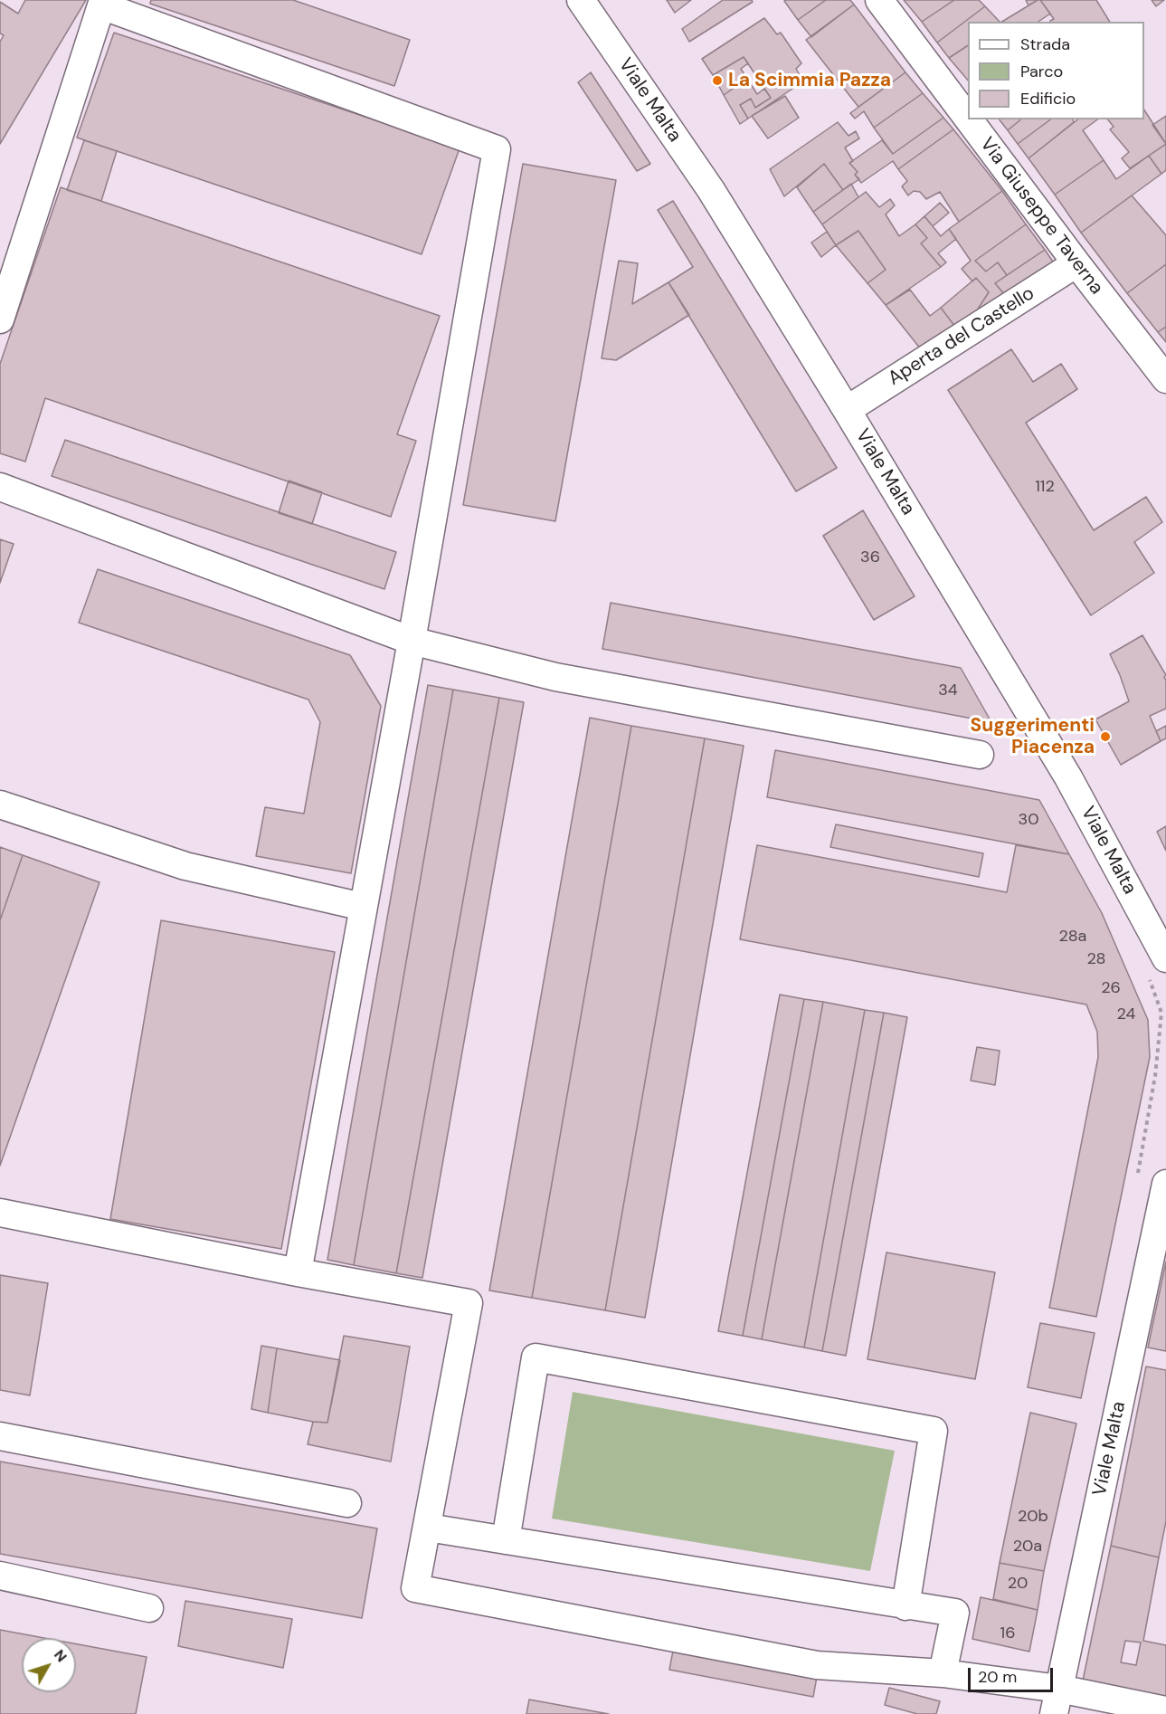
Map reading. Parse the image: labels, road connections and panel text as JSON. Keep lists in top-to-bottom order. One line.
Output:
{"streets":{"street":["Viale Malta","Via Giuseppe Taverna","Aperta del Castello"]},"crossings":[["Viale Malta","Aperta del Castello"],["Via Giuseppe Taverna","Aperta del Castello"]],"places":["La Scimmia Pazza","Suggerimenti Piacenza"],"house_numbers":["112","36","34","30","28a","28","26","24","20b","20a","20","16"],"legend":["Strada","Parco","Edificio"],"scale_bar":"20 m","north":"top right"}
